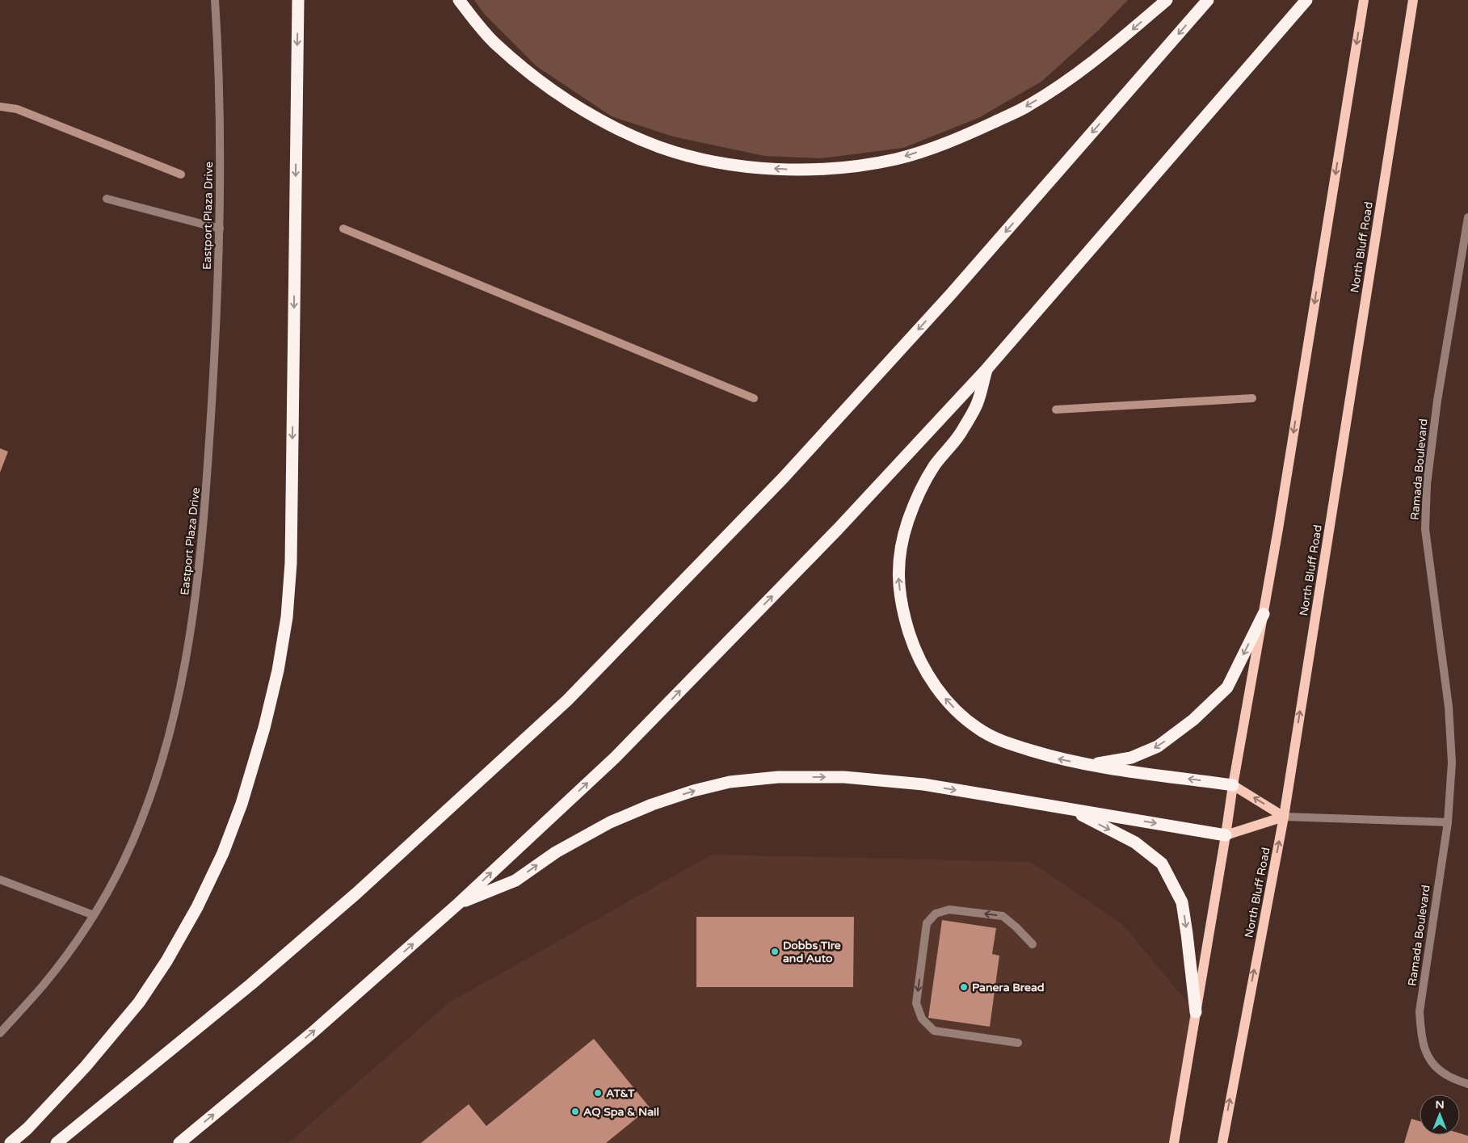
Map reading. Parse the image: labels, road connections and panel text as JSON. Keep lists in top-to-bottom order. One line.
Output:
{"streets":{"main road":["North Bluff Road"],"street":["Eastport Plaza Drive","Ramada Boulevard"]},"places":["Dobbs Tire and Auto","Panera Bread","AT&T","AQ Spa & Nail"],"north":"top"}
